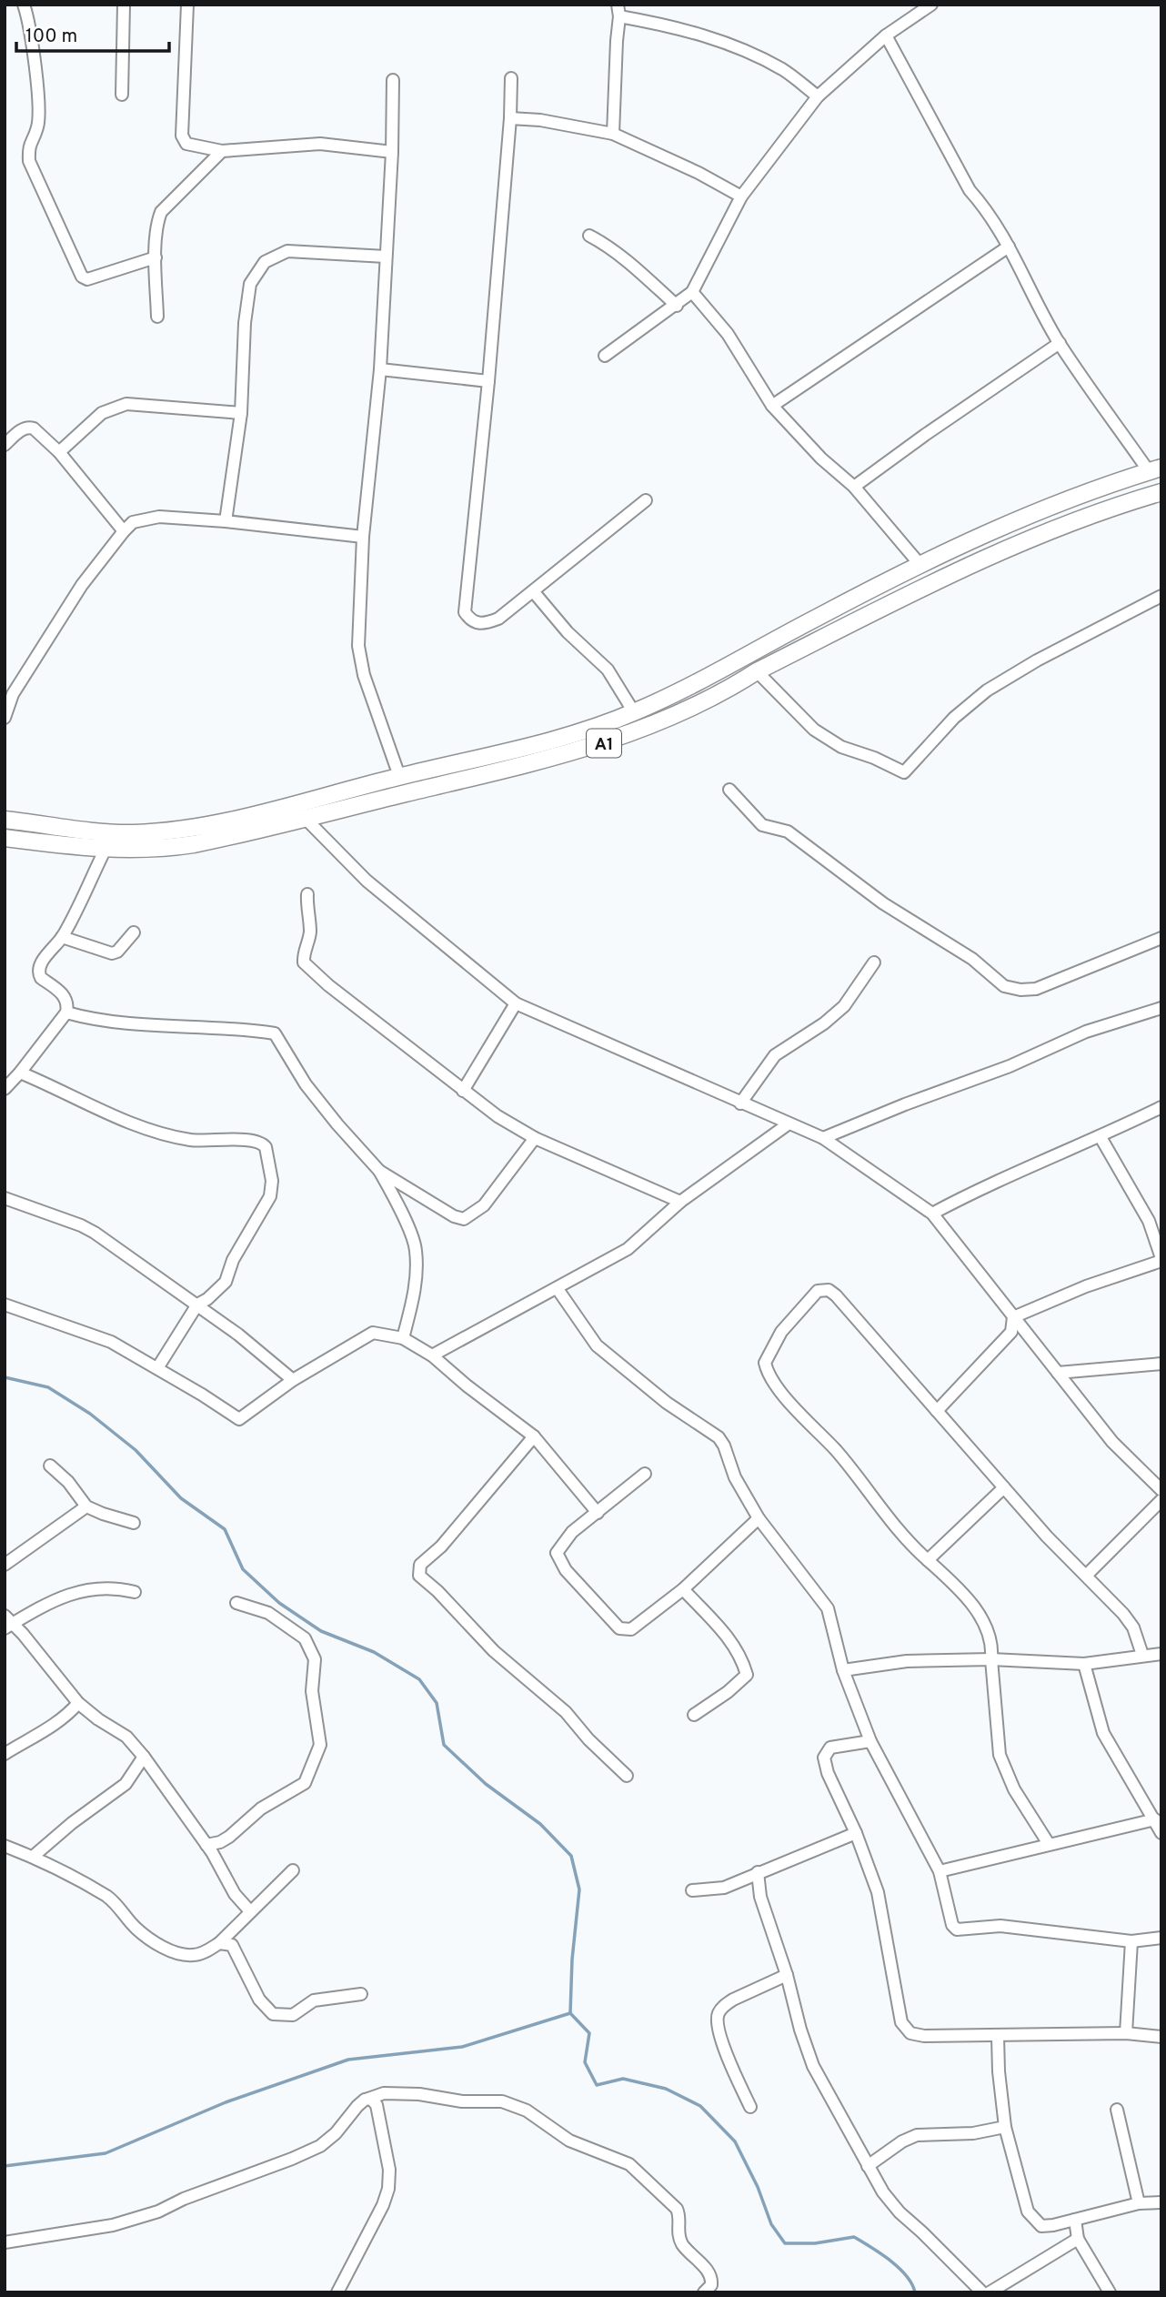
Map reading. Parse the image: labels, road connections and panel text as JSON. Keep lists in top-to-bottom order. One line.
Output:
{"streets":{"highway":["A1"]},"scale_bar":"100 m"}
